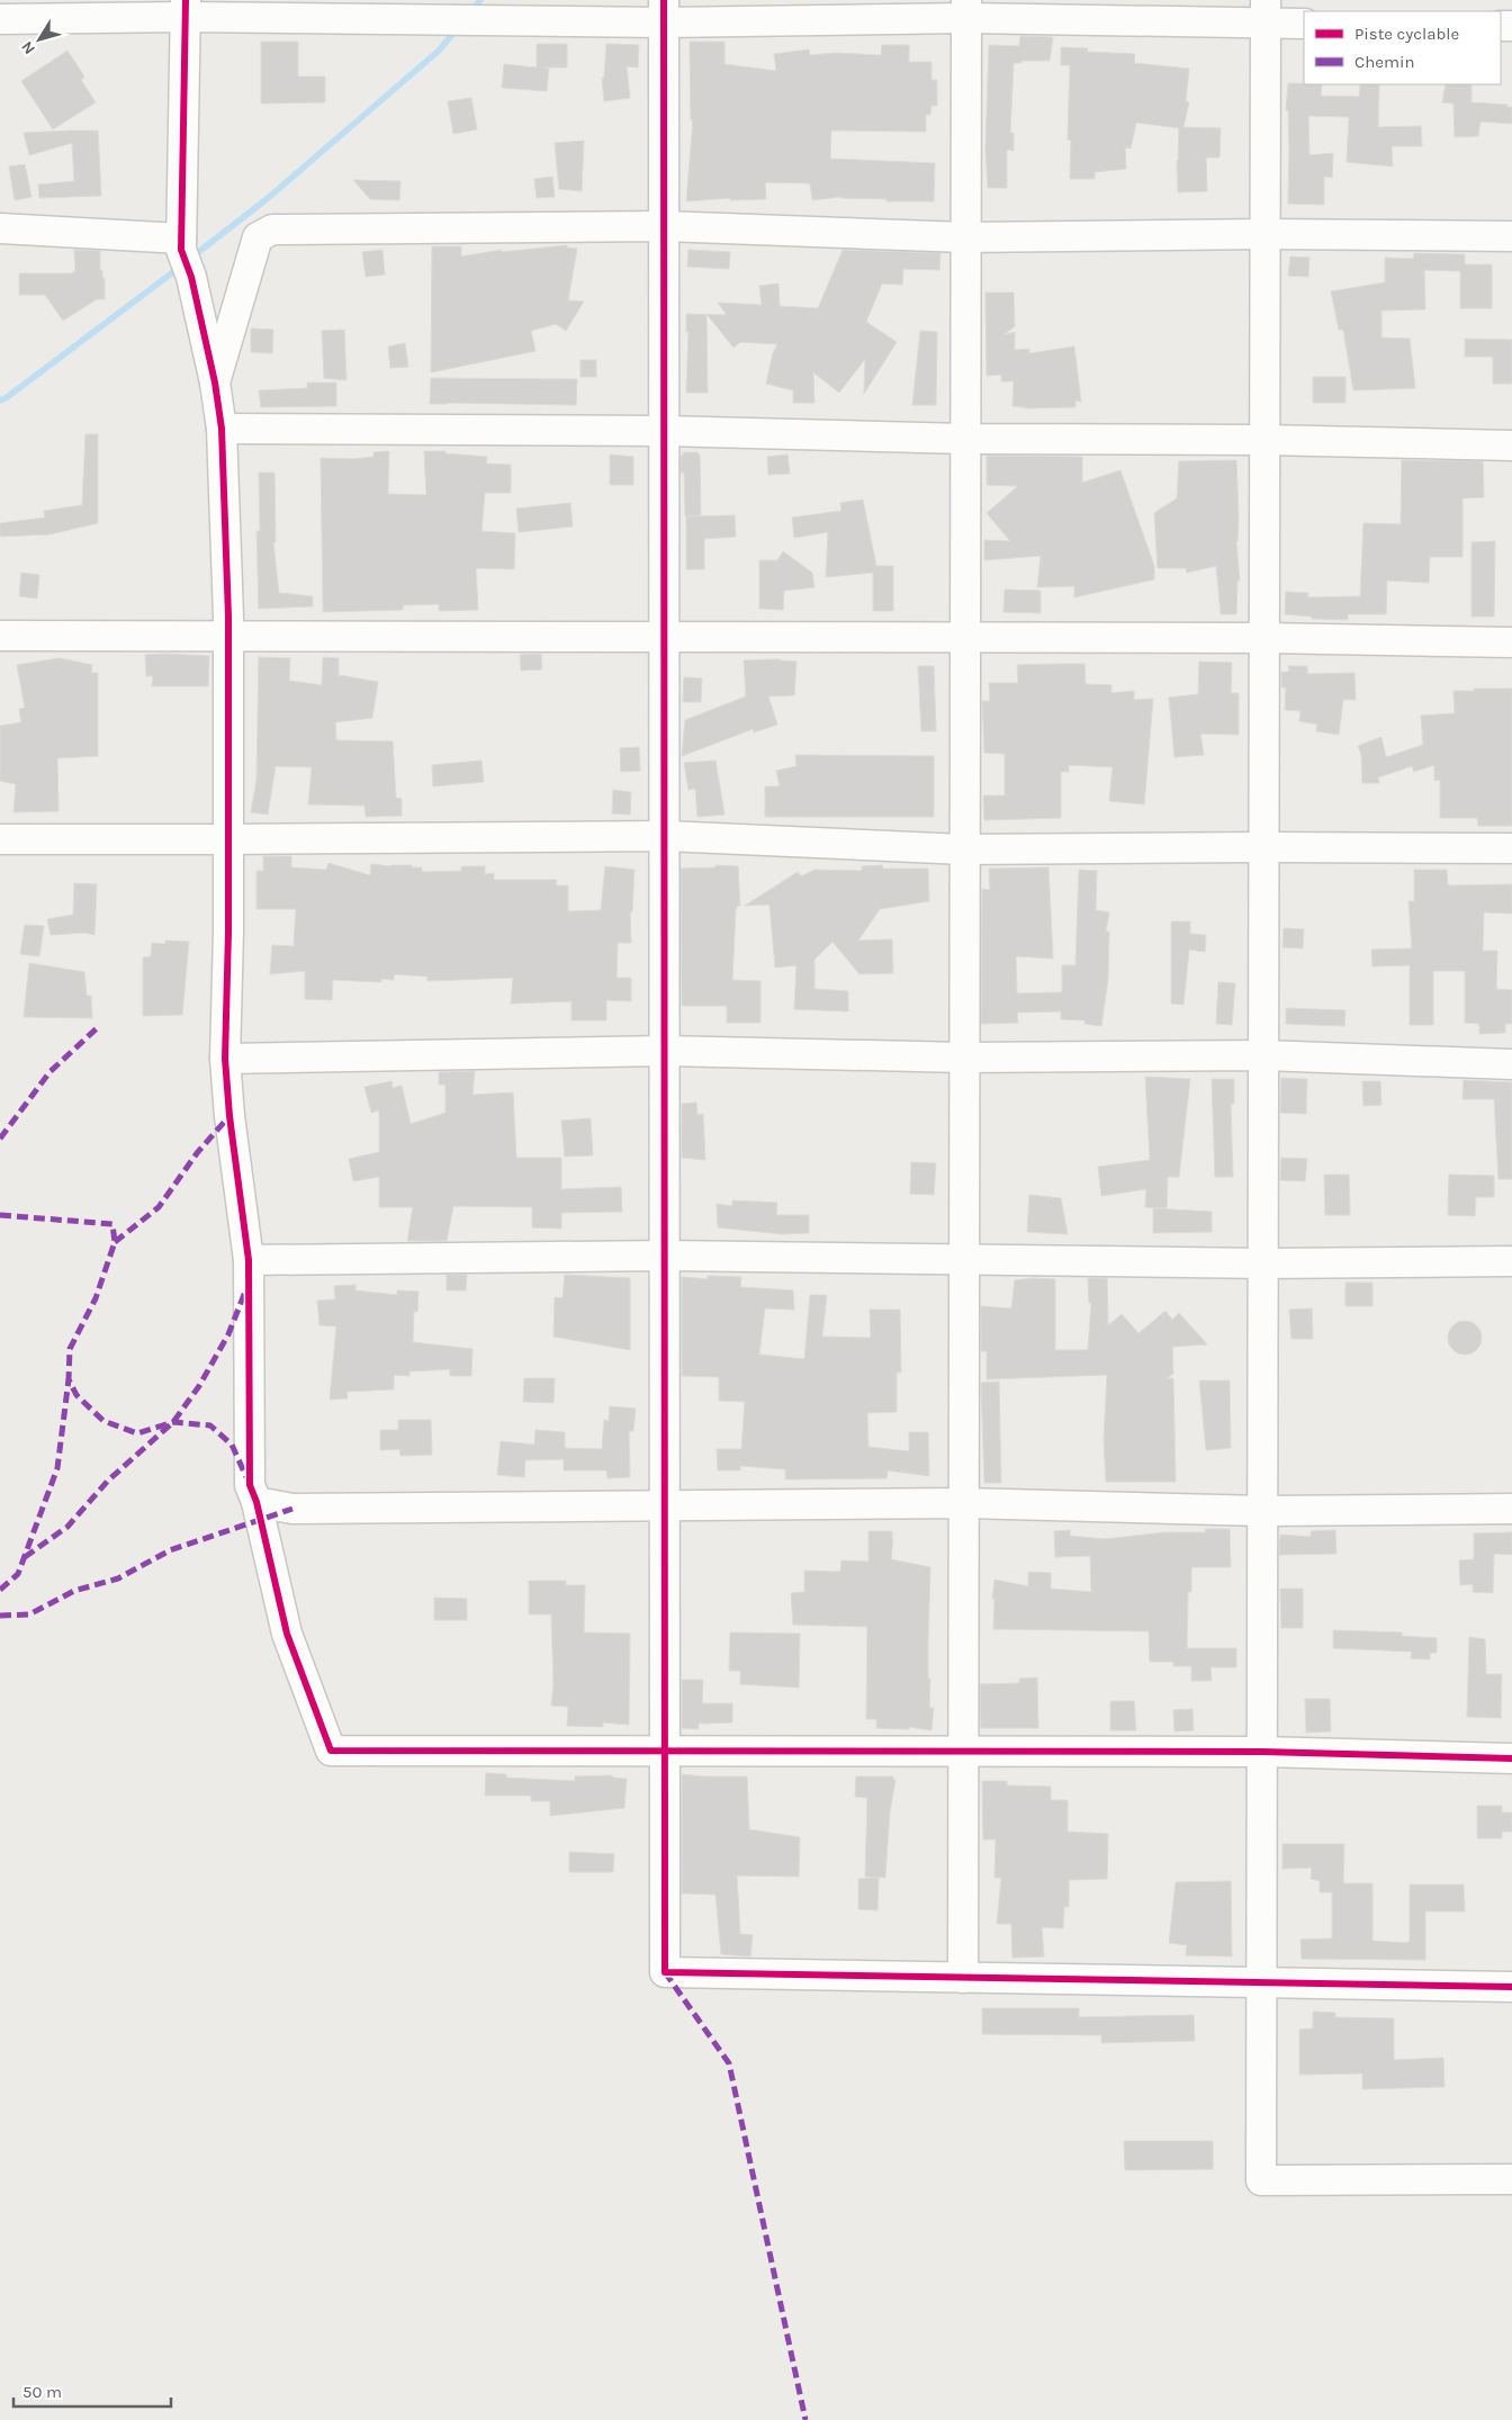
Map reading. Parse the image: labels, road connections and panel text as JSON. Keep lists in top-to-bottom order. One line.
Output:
{"legend":["Piste cyclable","Chemin"],"scale_bar":"50 m","north":"bottom left"}
